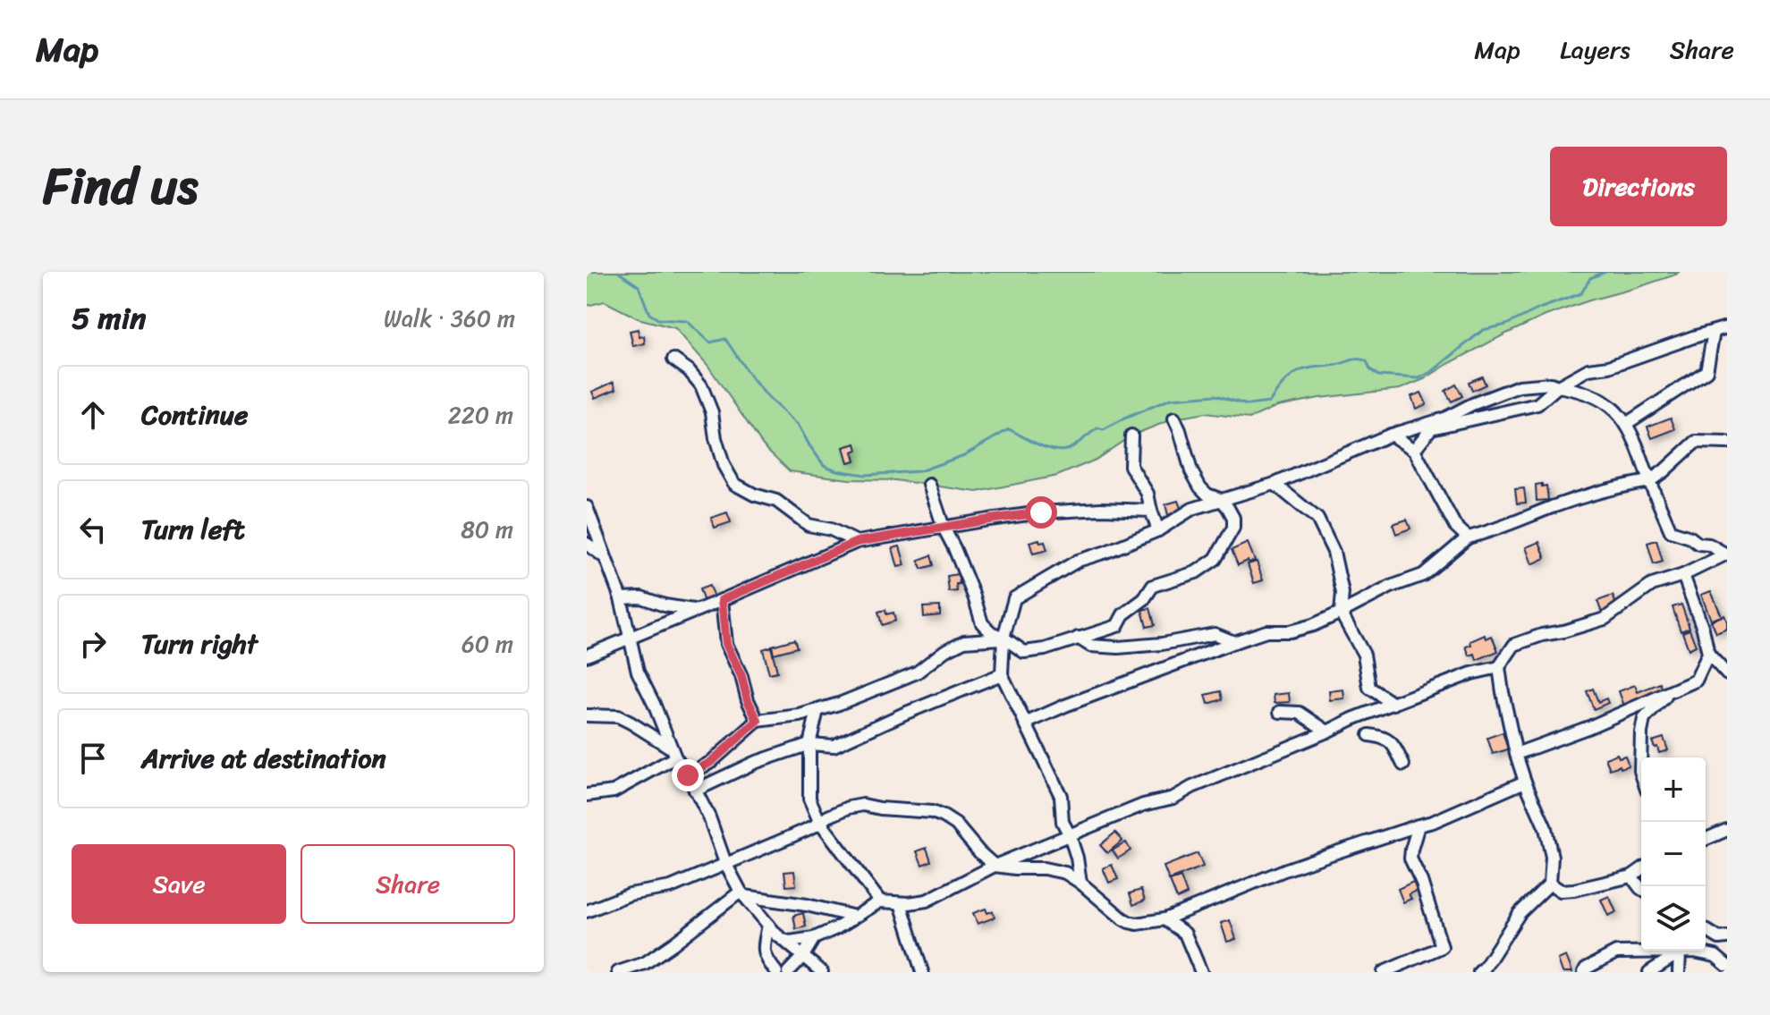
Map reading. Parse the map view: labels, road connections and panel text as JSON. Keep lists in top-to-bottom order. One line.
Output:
{"page":{"header":"Map","nav":["Map","Layers","Share"],"title":"Find us","buttons":["Directions",["Save","Share"]],"heading":["5 min","Walk · 360 m"],"list":[["Continue","220 m"],["Turn left","80 m"],["Turn right","60 m"],"Arrive at destination"],"map_buttons":["+","−"]}}
